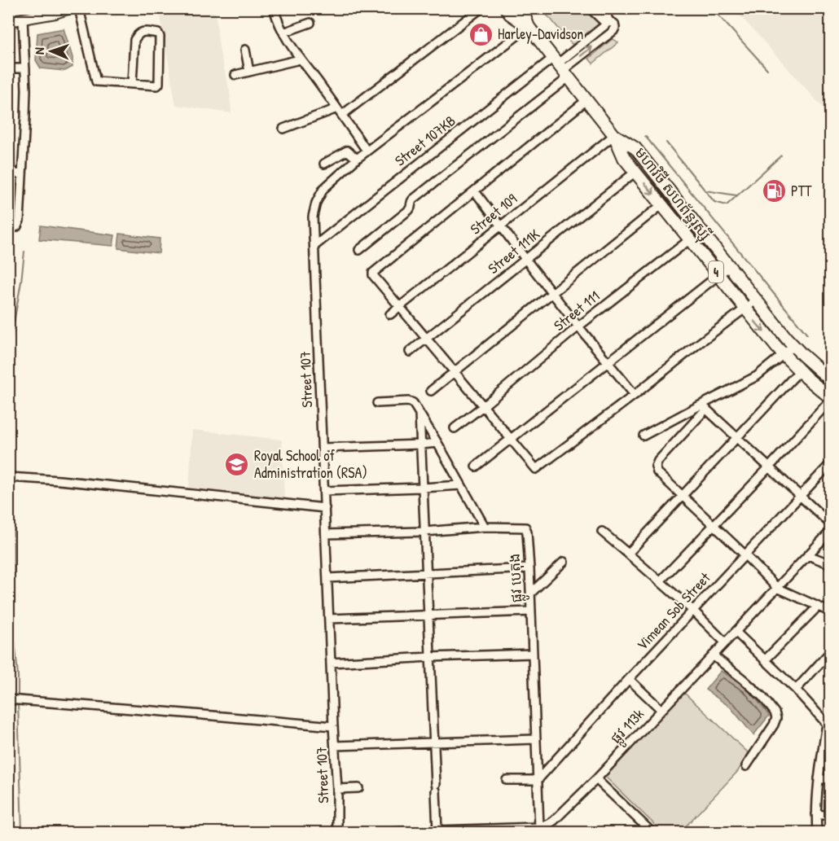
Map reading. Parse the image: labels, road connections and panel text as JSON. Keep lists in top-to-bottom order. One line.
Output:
{"streets":{"highway":["មហាវិថី សហព័ន្ធរុស្ស៊ី","4"],"street":["Street 107KB","Street 109","Street 111K","Street 111","Street 107","ផ្លូវ បេតុង","Vimean Sob Street","ផ្លូវ 113k"]},"crossings":[["Street 107KB","មហាវិថី សហព័ន្ធរុស្ស៊ី"],["Street 107KB","Street 107"],["មហាវិថី សហព័ន្ធរុស្ស៊ី","Street 109"],["មហាវិថី សហព័ន្ធរុស្ស៊ី","Street 111K"],["មហាវិថី សហព័ន្ធរុស្ស៊ី","Street 111"],["មហាវិថី សហព័ន្ធរុស្ស៊ី","Street 107"],["Street 107","ផ្លូវ បេតុង"],["ផ្លូវ បេតុង","Vimean Sob Street"],["ផ្លូវ បេតុង","ផ្លូវ 113k"]],"places":{"shop":["Harley-Davidson"],"fuel station":["PTT"],"school or university":["Royal School of Administration (RSA)"]},"north":"left"}
